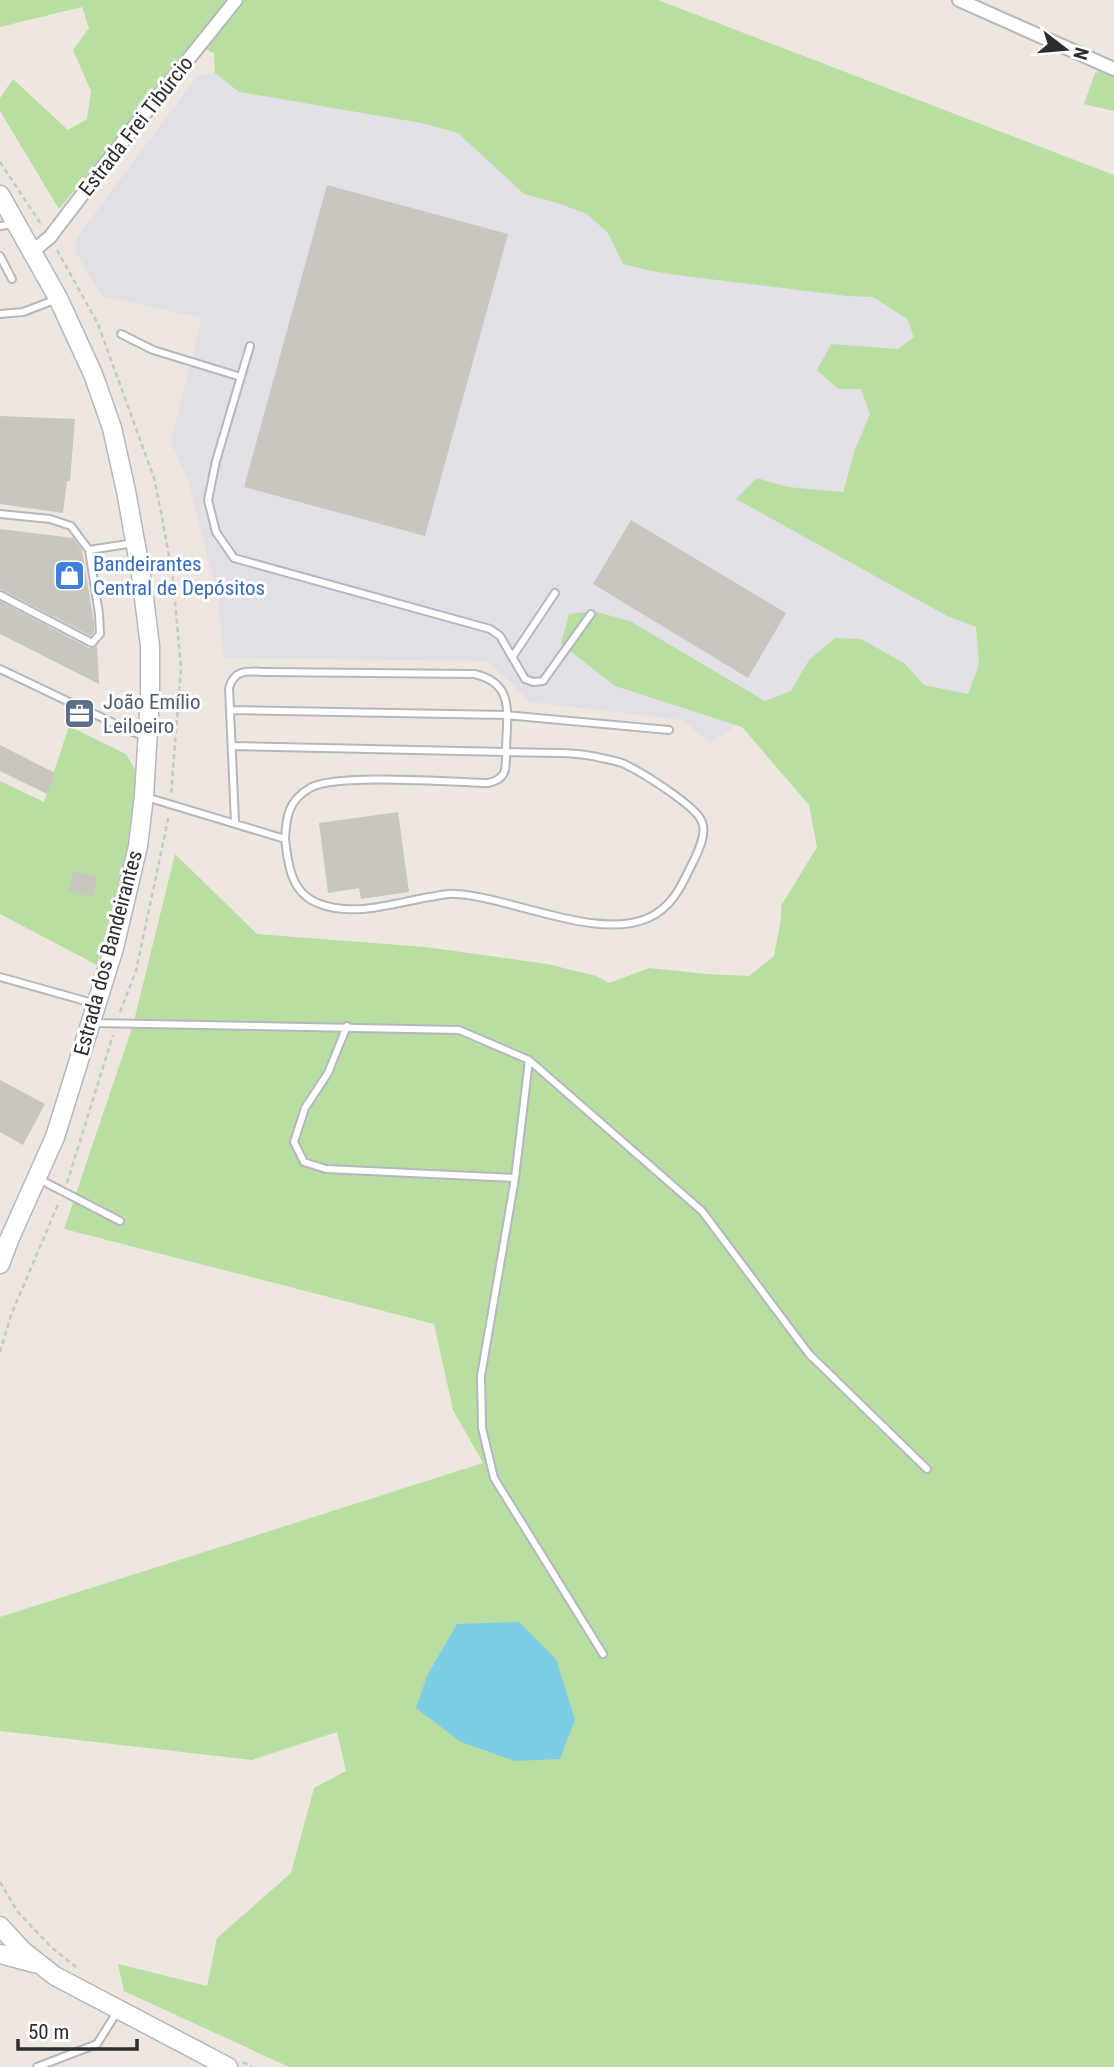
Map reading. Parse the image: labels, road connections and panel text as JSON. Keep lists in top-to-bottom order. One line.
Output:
{"streets":{"main road":["Estrada dos Bandeirantes"],"street":["Estrada Frei Tibúrcio"]},"crossings":[["Estrada Frei Tibúrcio","Estrada dos Bandeirantes"]],"places":{"shop":["Bandeirantes Central de Depósitos"],"office":["João Emílio Leiloeiro"]},"scale_bar":"50 m","north":"right"}
